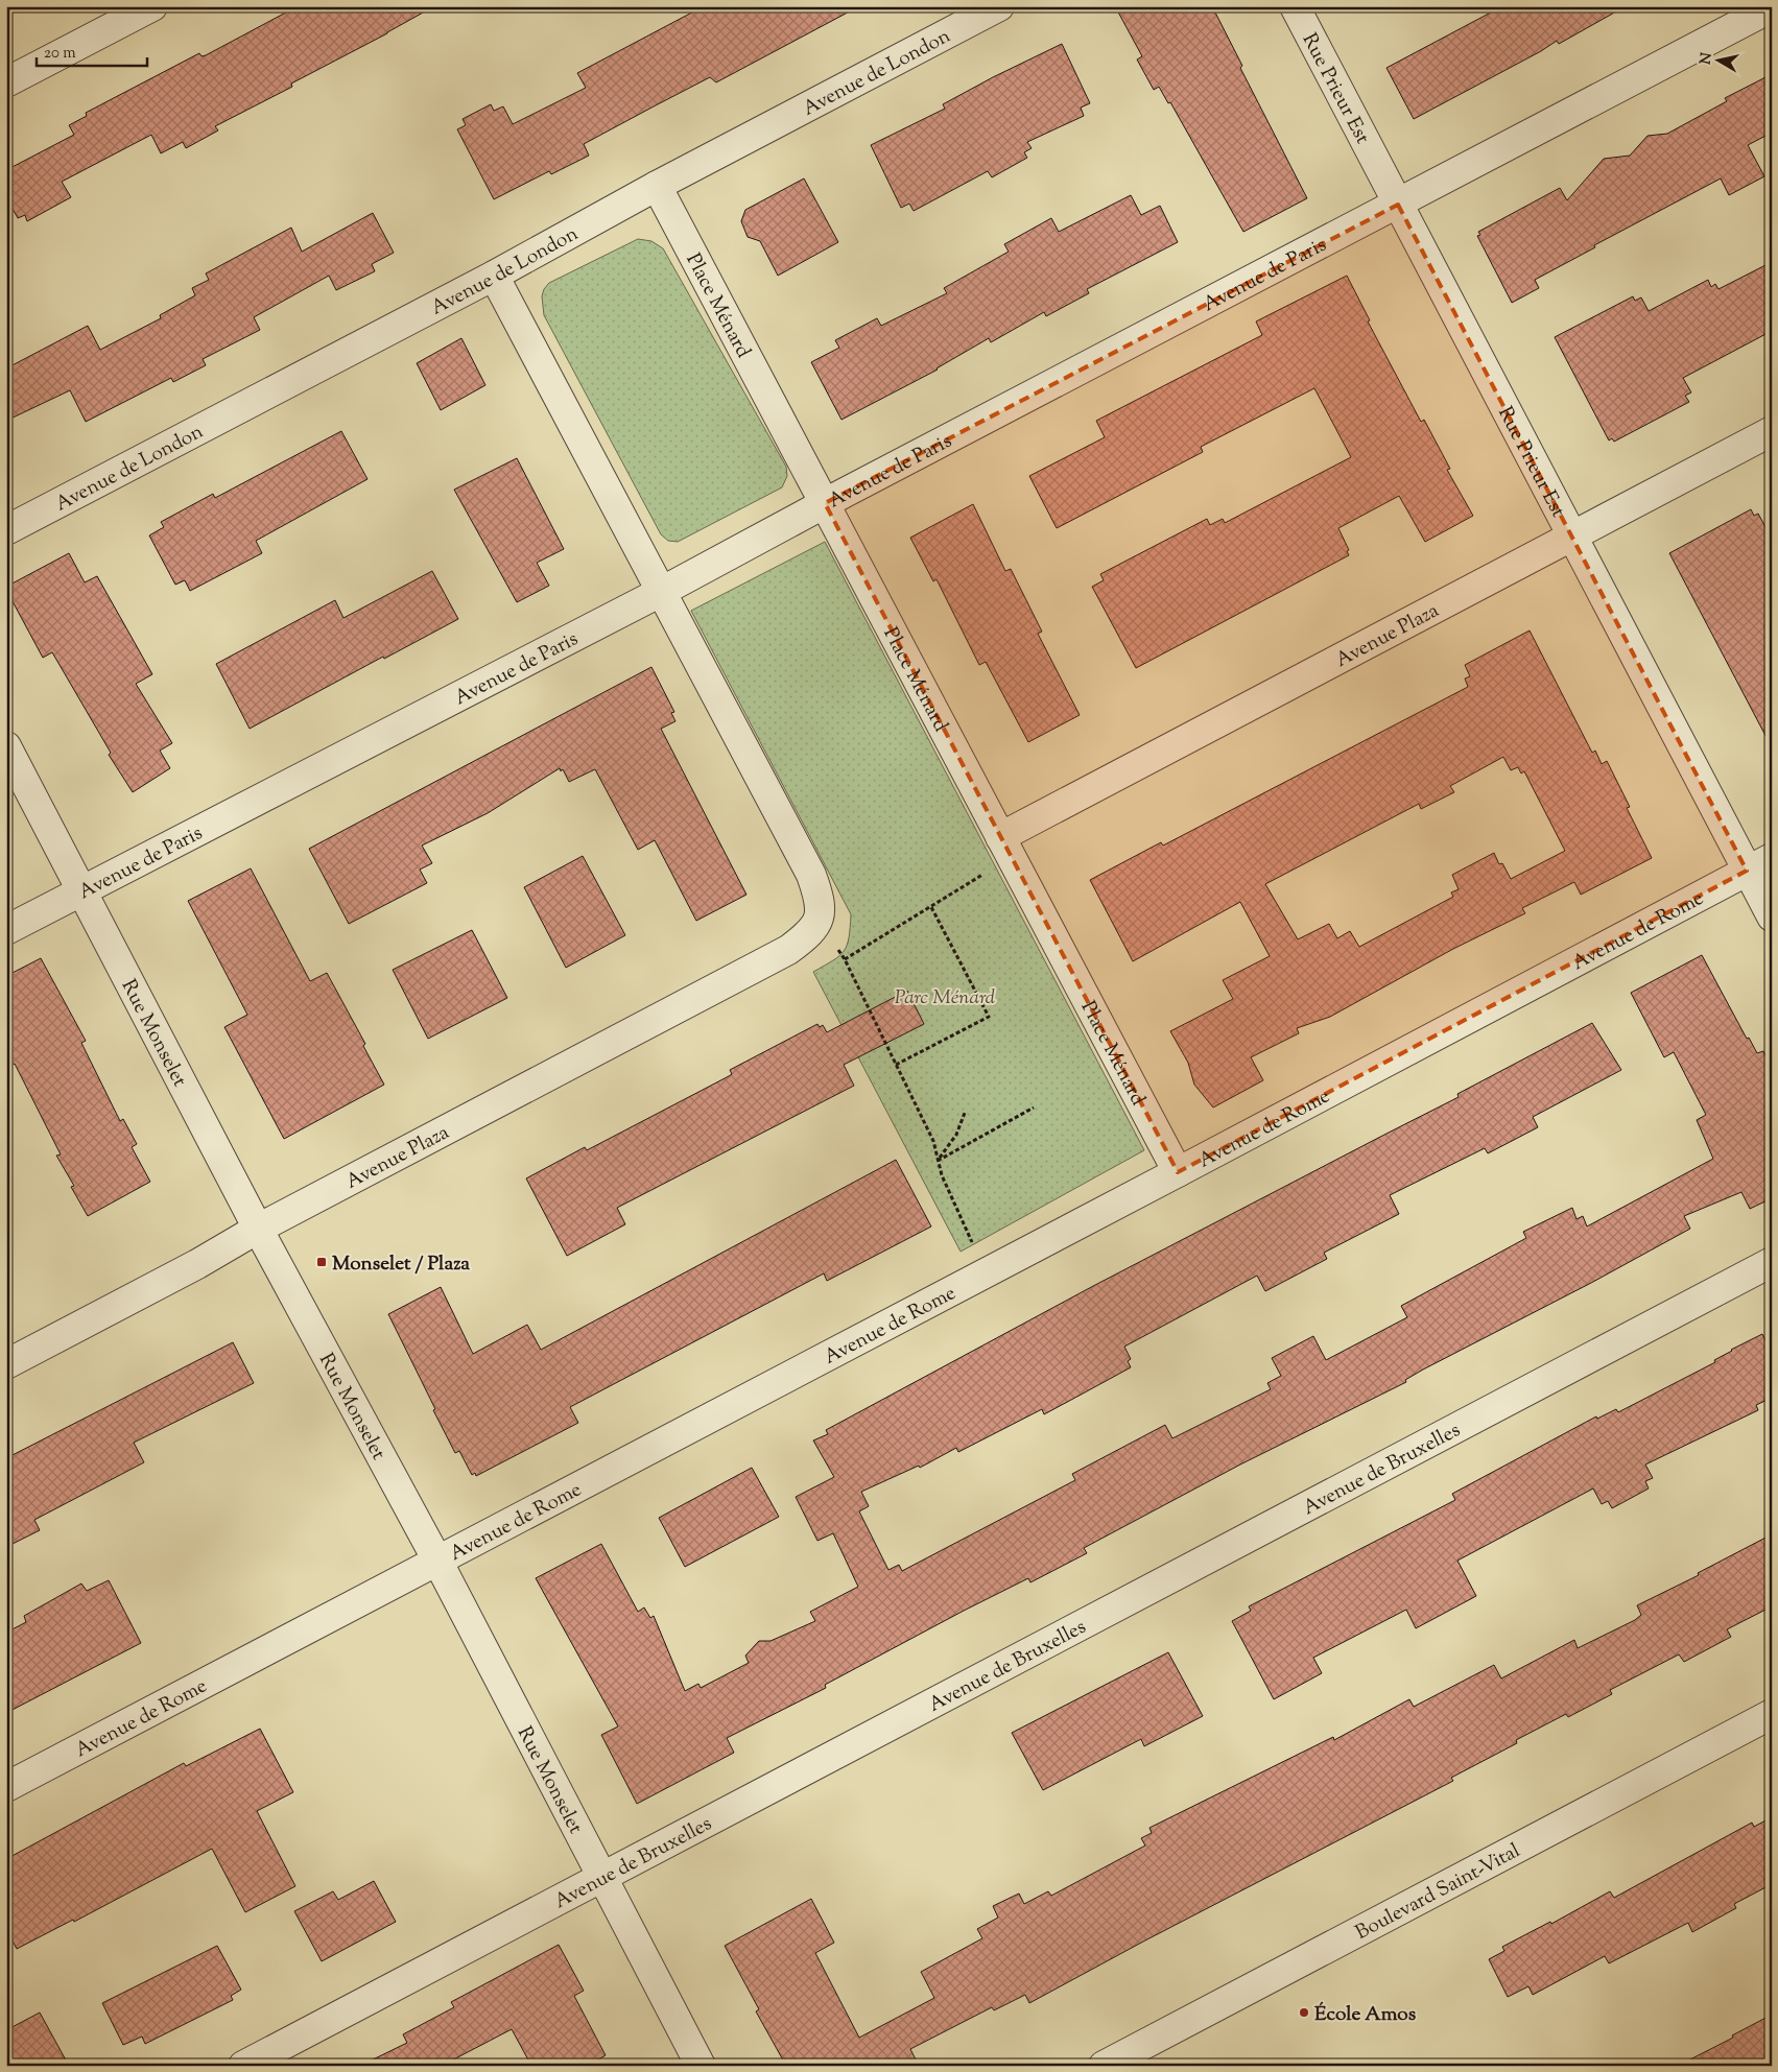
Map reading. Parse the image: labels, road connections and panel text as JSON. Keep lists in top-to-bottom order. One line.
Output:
{"streets":{"street":["Avenue de London","Rue Prieur Est","Avenue de Paris","Place Ménard","Avenue Plaza","Avenue de Rome","Rue Monselet","Avenue de Bruxelles","Boulevard Saint-Vital"]},"crossings":[["Avenue de London","Place Ménard"],["Rue Prieur Est","Avenue de Paris"],["Rue Prieur Est","Avenue Plaza"],["Rue Prieur Est","Avenue de Rome"],["Avenue de Paris","Place Ménard"],["Avenue de Paris","Rue Monselet"],["Place Ménard","Avenue Plaza"],["Place Ménard","Avenue de Rome"],["Avenue Plaza","Rue Monselet"],["Avenue de Rome","Rue Monselet"],["Rue Monselet","Avenue de Bruxelles"]],"parks":["Parc Ménard"],"places":{"transit":["Monselet / Plaza"],"other":["École Amos"]},"scale_bar":"20 m","north":"left"}
